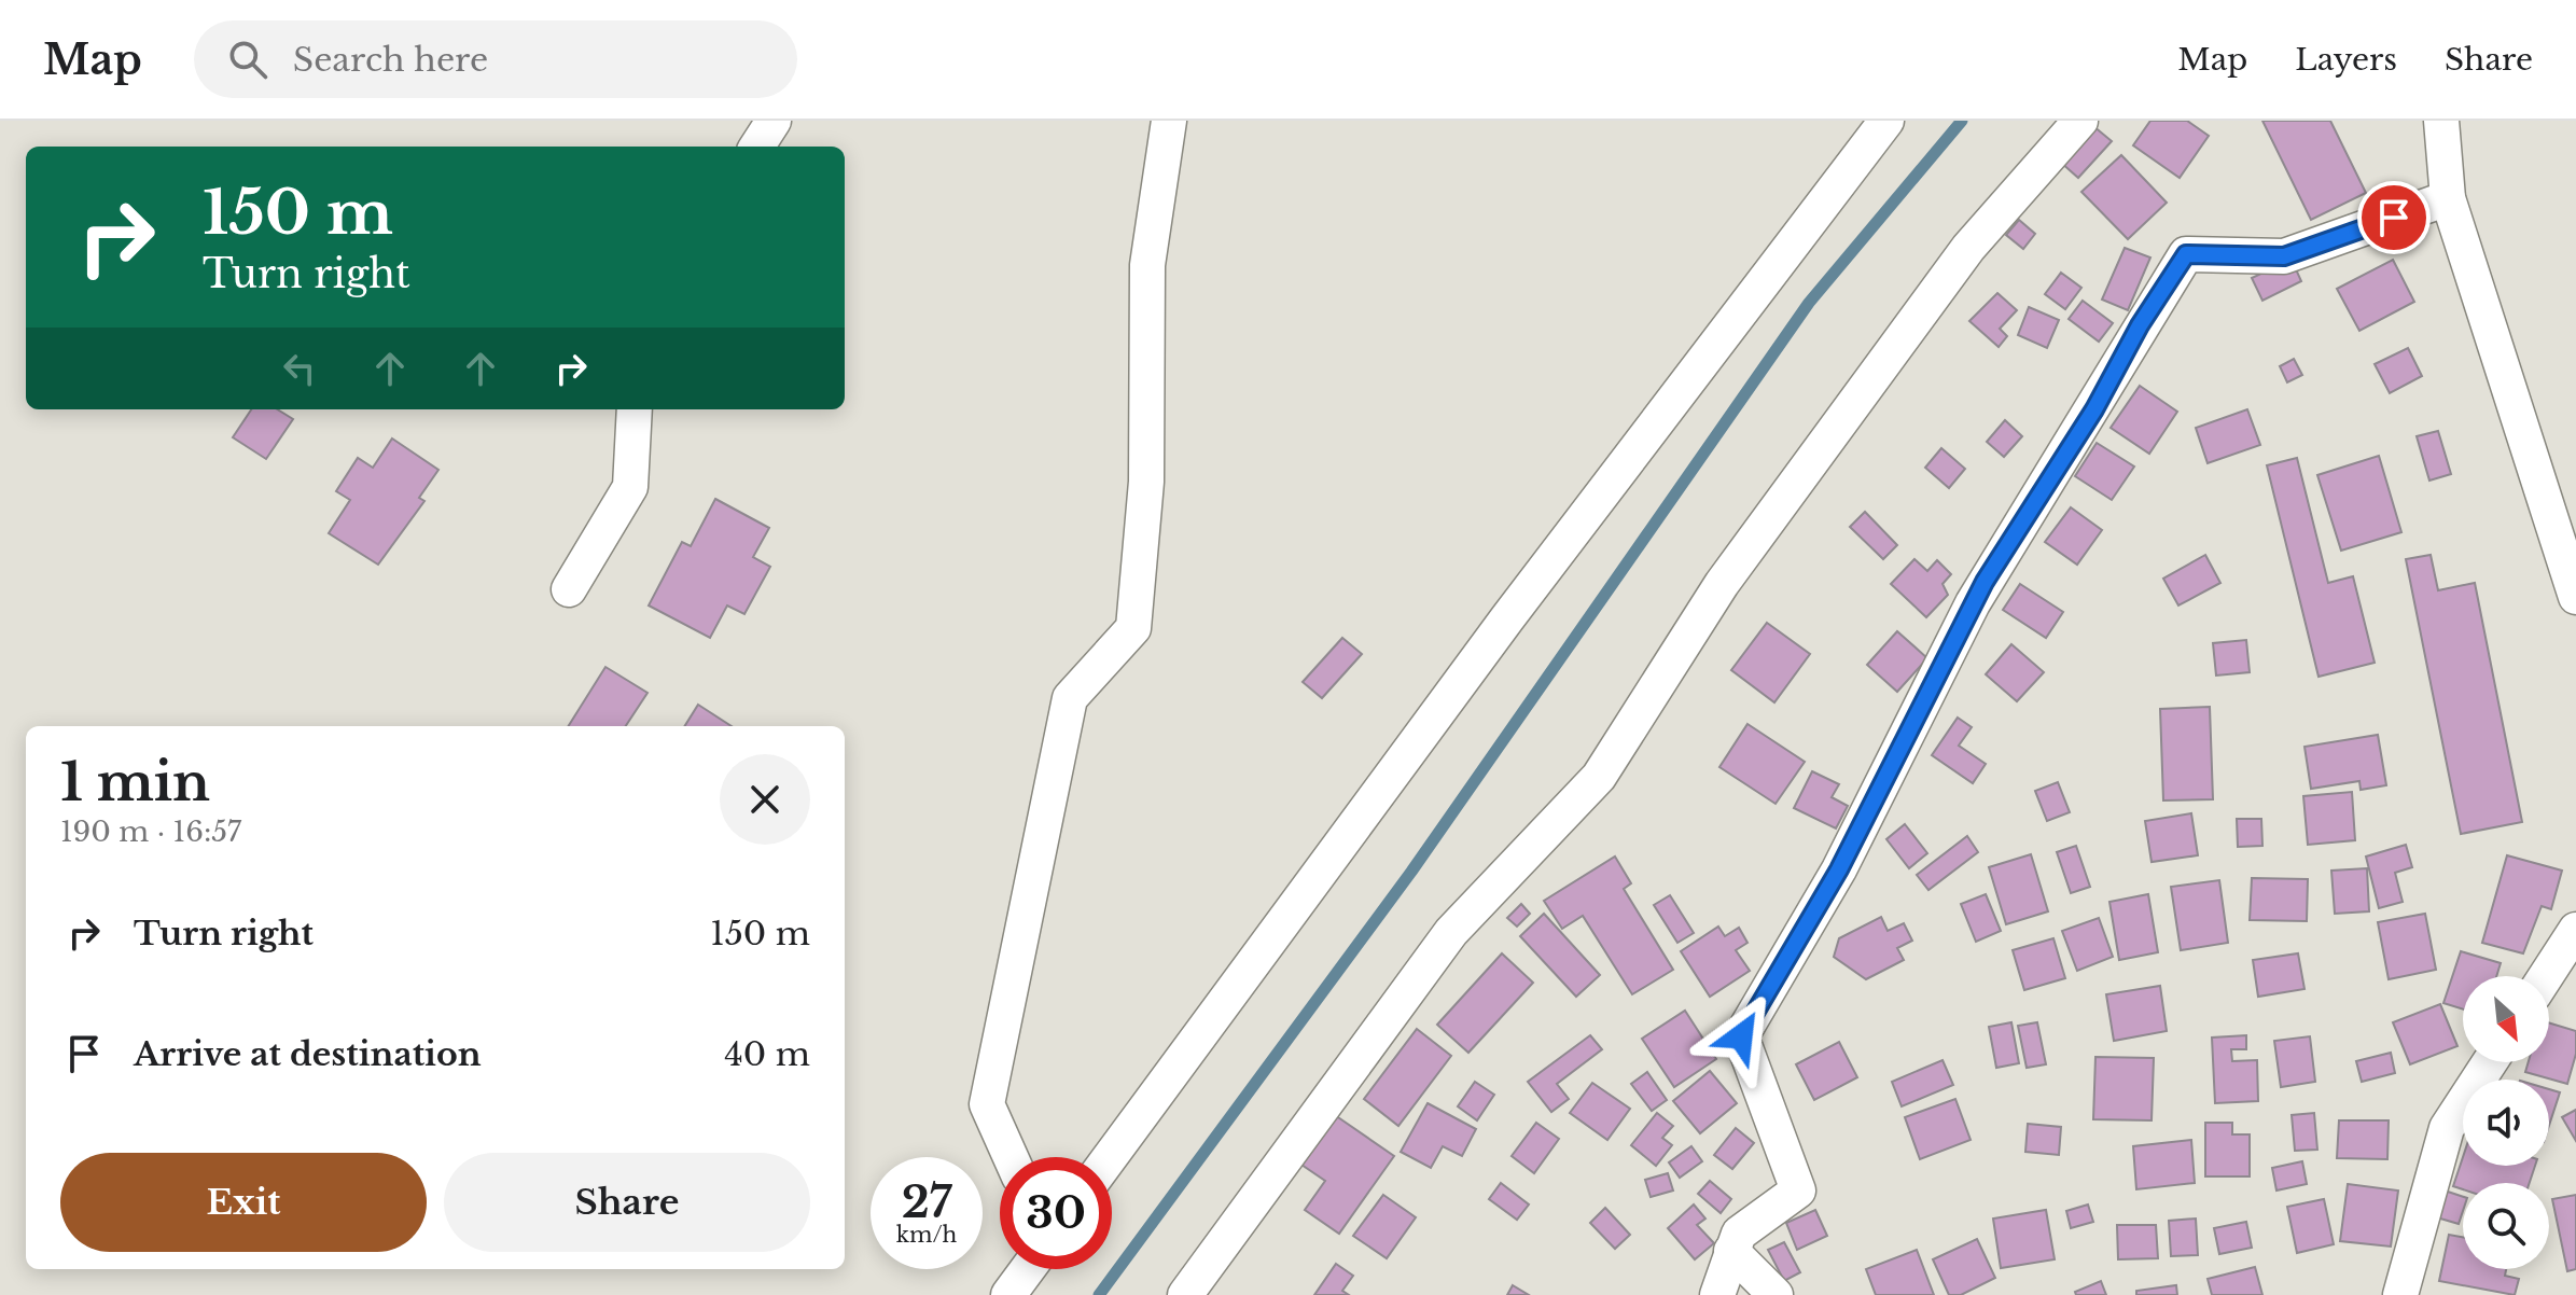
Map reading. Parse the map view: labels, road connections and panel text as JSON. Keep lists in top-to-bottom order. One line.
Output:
{"north":"bottom right","page":{"header":"Map","search":"Search here","nav":["Map","Layers","Share"],"turn":["150 m","Turn right"],"heading":["1 min","190 m · 16:57"],"list":[{"name":"Turn right","value":"150 m"},{"name":"Arrive at destination","value":"40 m"}],"buttons":["Exit","Share"],"speed":"27 km/h","limit":"30"}}
